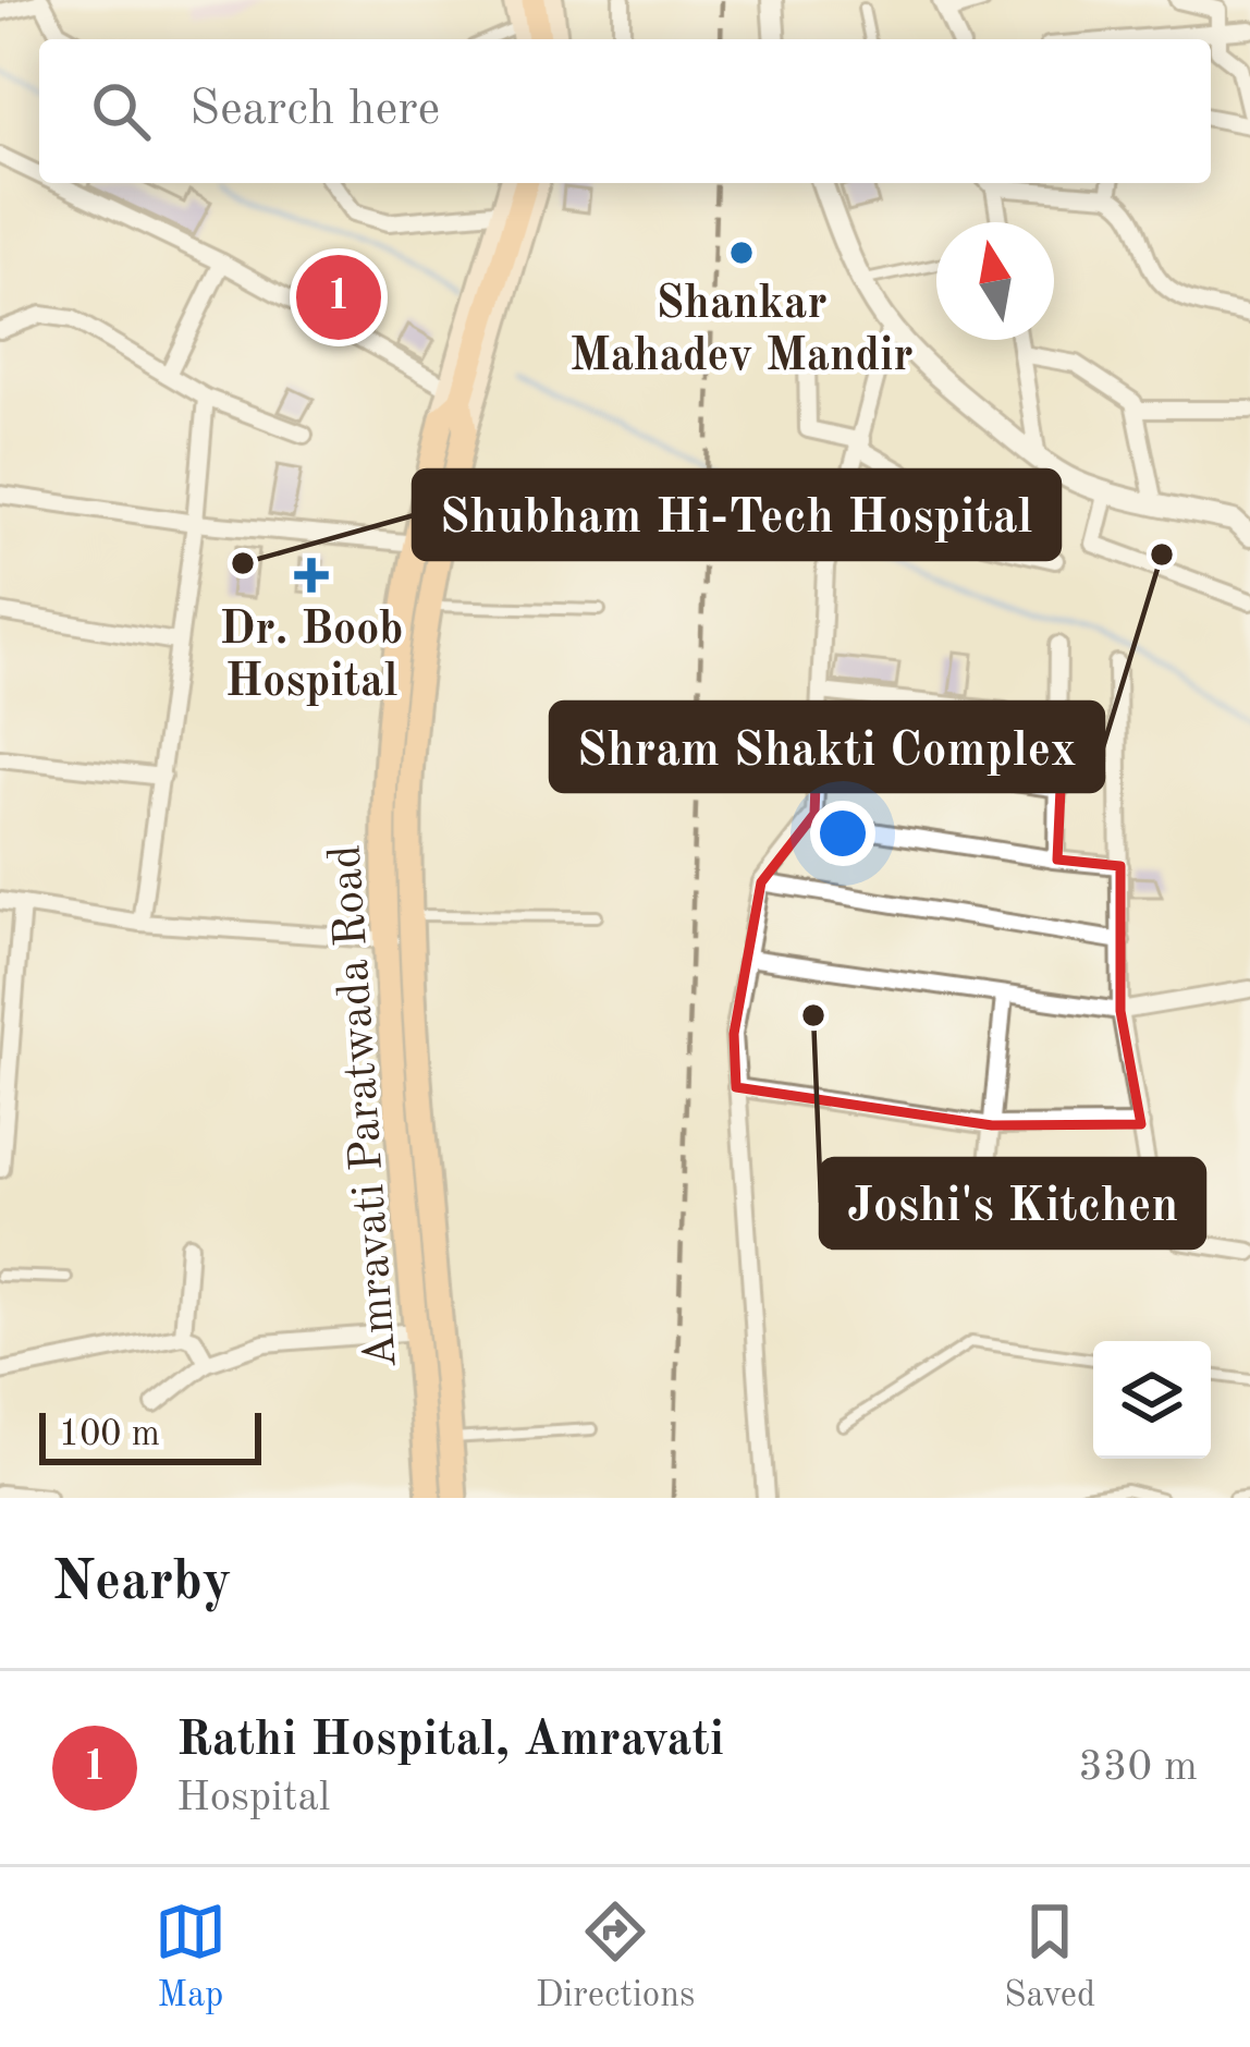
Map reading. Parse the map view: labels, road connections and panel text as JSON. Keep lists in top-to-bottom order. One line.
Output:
{"streets":{"main road":["Amravati Paratwada Road"]},"places":{"other":["Shankar Mahadev Mandir","Shram Shakti Complex","Shubham Hi-Tech Hospital","Joshi's Kitchen"],"health":["Dr. Boob Hospital"]},"scale_bar":"100 m","north":"top","page":{"search":"Search here","pins":"1","scale":"100 m","heading":"Nearby","list":[{"mark":"1","name":"Rathi Hospital, Amravati","note":"Hospital","value":"330 m"}],"nav":["Map","Directions","Saved"]}}
